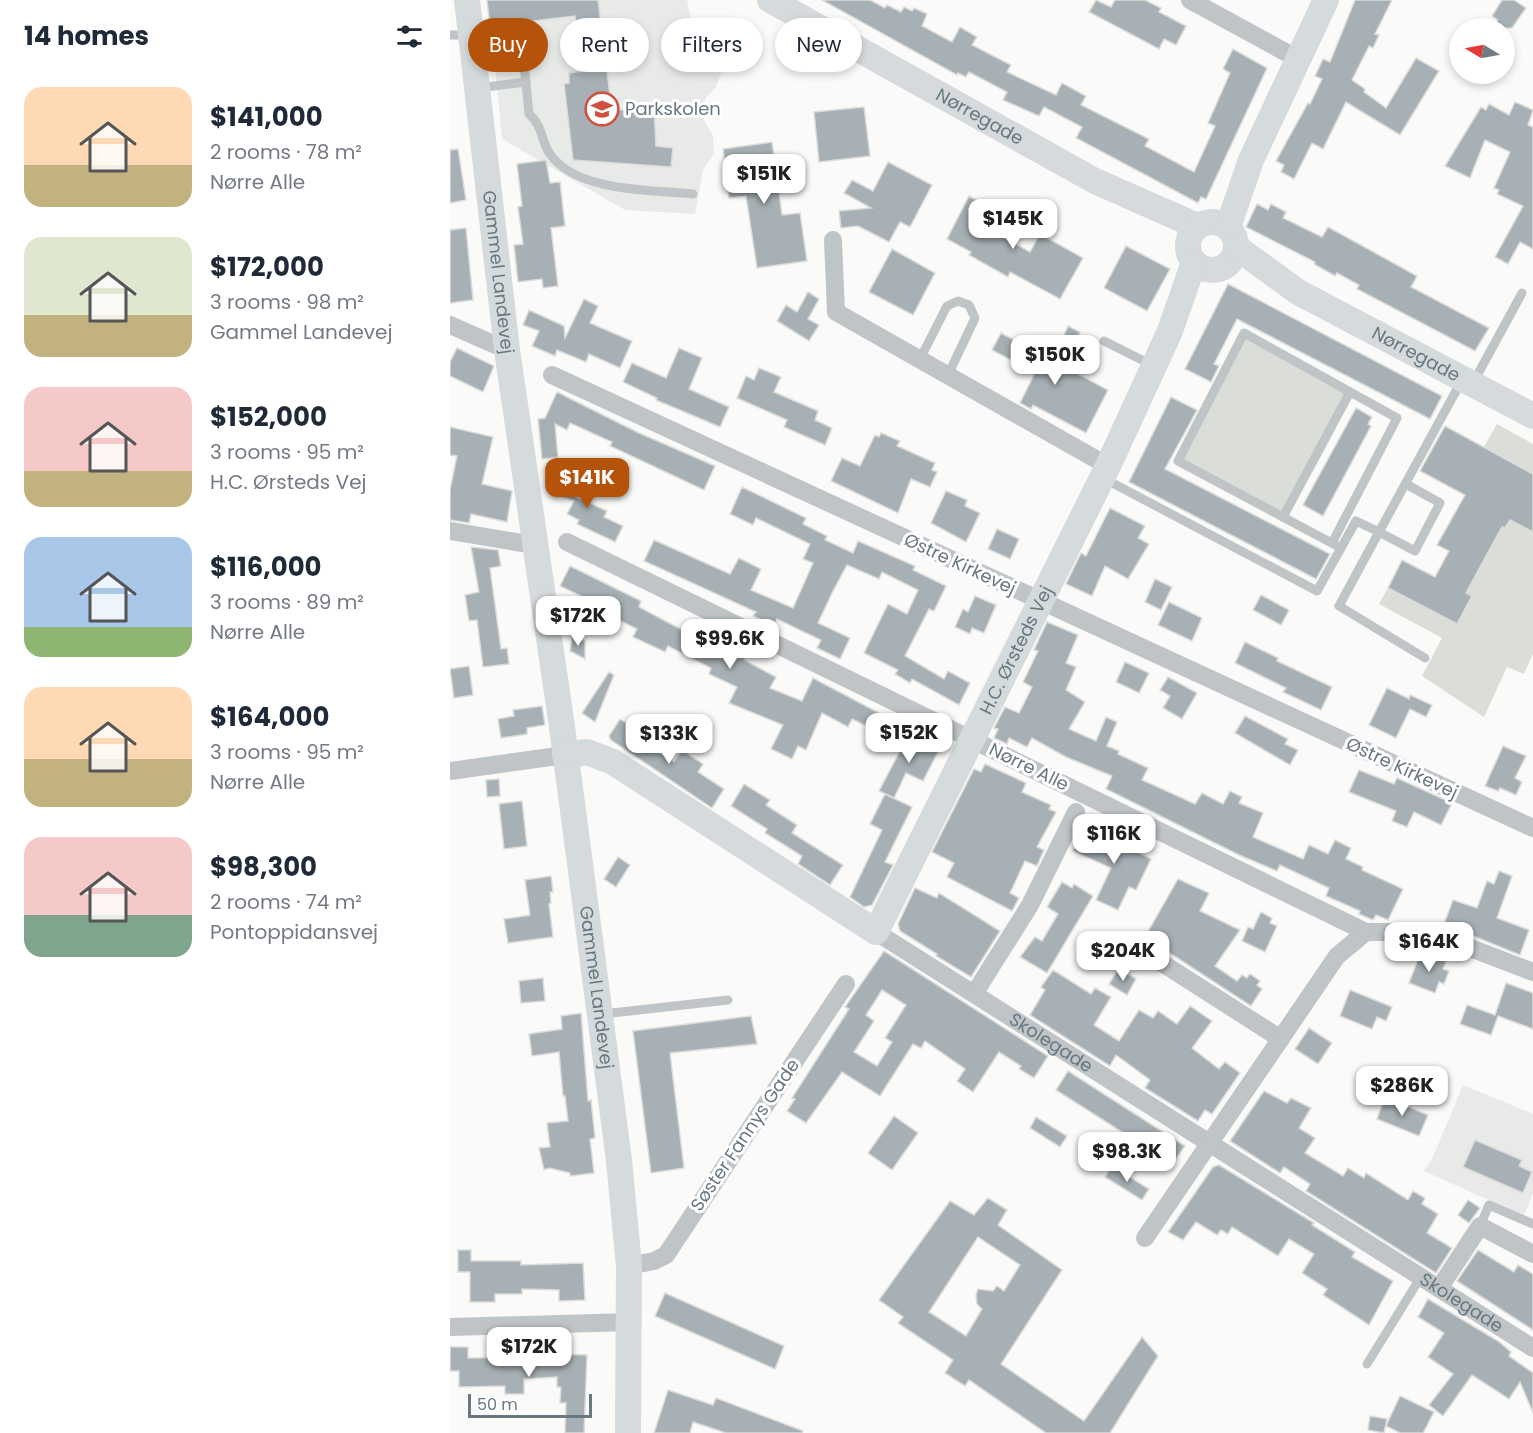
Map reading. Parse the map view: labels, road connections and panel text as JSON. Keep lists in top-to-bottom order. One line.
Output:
{"streets":{"street":["Nørregade","Gammel Landevej","Østre Kirkevej","H.C. Ørsteds Vej","Nørre Alle","Skolegade","Søster Fannys Gade"]},"crossings":[["Nørregade","H.C. Ørsteds Vej"],["Gammel Landevej","Skolegade"],["Gammel Landevej","Søster Fannys Gade"],["Østre Kirkevej","H.C. Ørsteds Vej"],["H.C. Ørsteds Vej","Nørre Alle"],["H.C. Ørsteds Vej","Skolegade"],["Nørre Alle","Skolegade"]],"places":{"school or university":["Parkskolen"]},"scale_bar":"50 m","north":"left","page":{"heading":"14 homes","chip":["Buy","Rent","Filters","New"],"list":[{"name":"$141,000","note":"2 rooms · 78 m² · Nørre Alle"},{"name":"$172,000","note":"3 rooms · 98 m² · Gammel Landevej"},{"name":"$152,000","note":"3 rooms · 95 m² · H.C. Ørsteds Vej"},{"name":"$116,000","note":"3 rooms · 89 m² · Nørre Alle"},{"name":"$164,000","note":"3 rooms · 95 m² · Nørre Alle"},{"name":"$98,300","note":"2 rooms · 74 m² · Pontoppidansvej"}],"price":["$151K","$145K","$150K","$141K","$172K","$99.6K","$152K","$133K","$116K","$164K","$204K","$286K","$98.3K","$172K"],"scale":"50 m"}}
